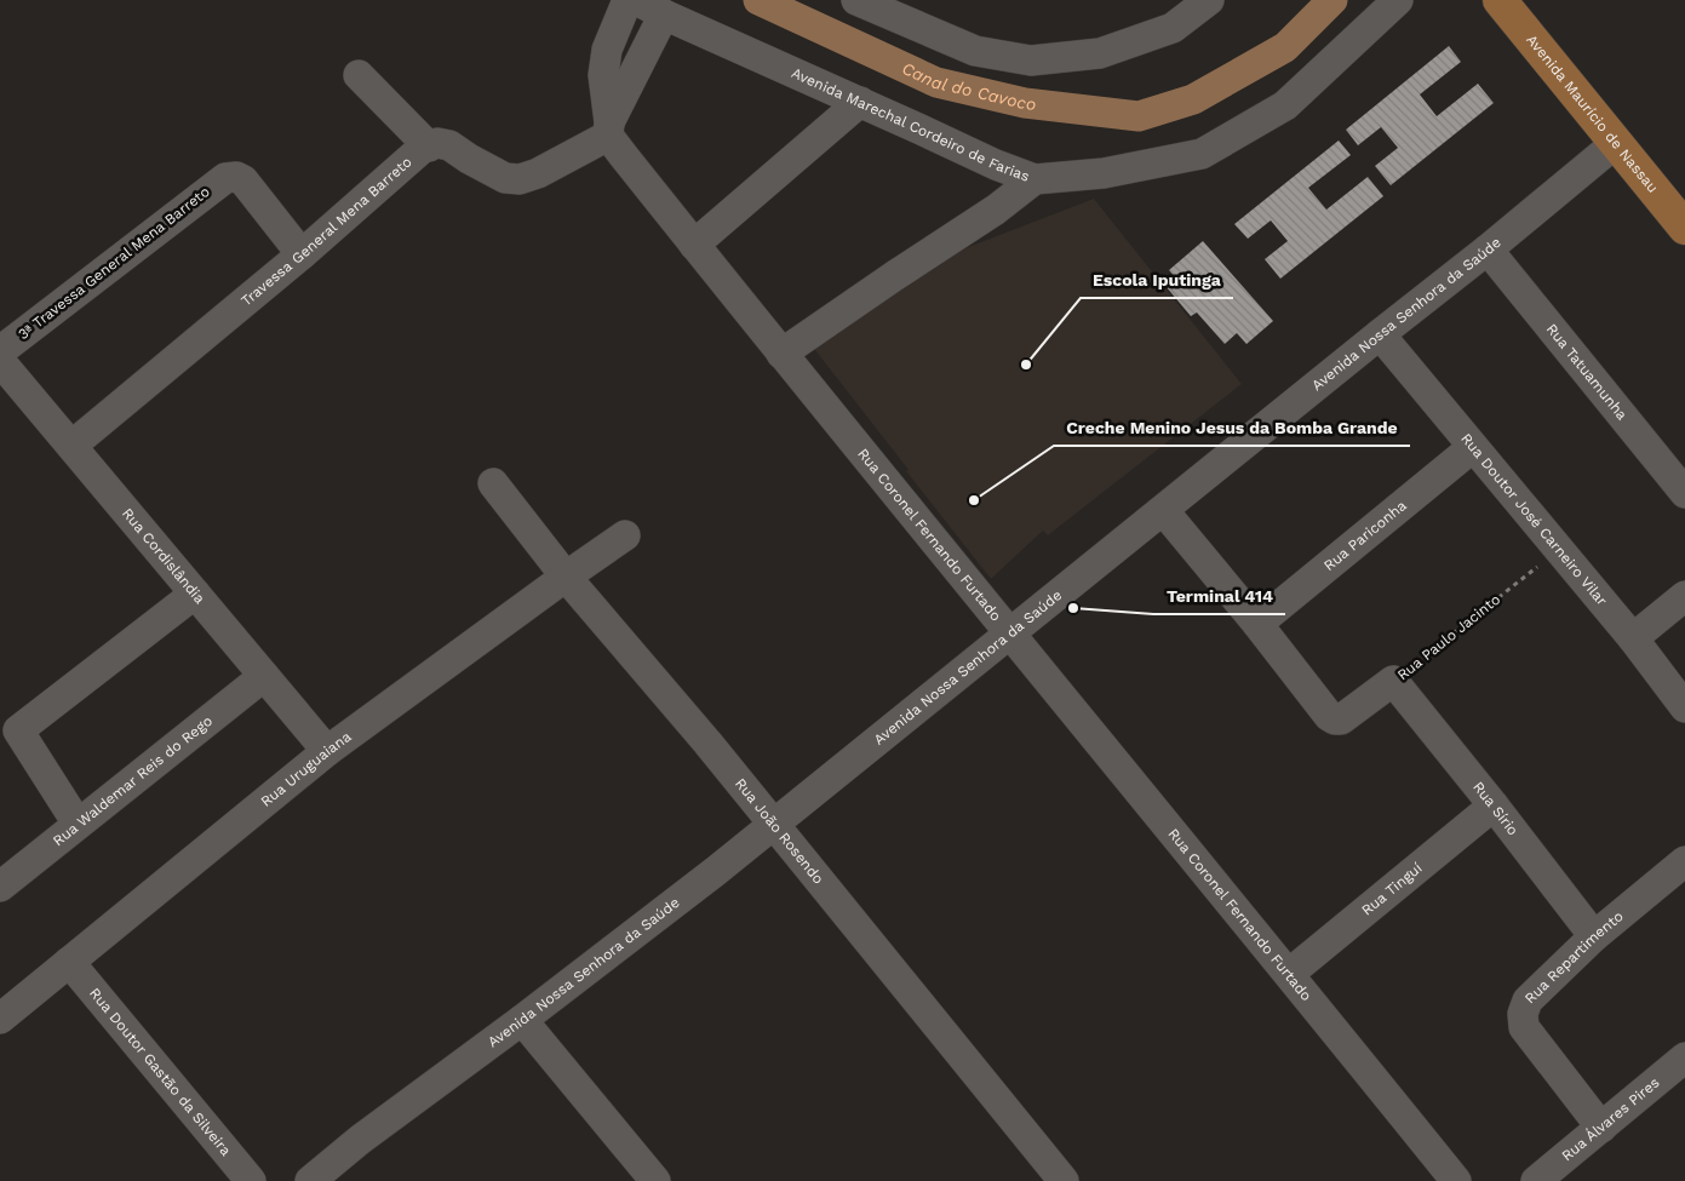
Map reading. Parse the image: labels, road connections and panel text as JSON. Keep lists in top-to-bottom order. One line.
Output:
{"streets":{"main road":["Avenida Maurício de Nassau"],"street":["Avenida Marechal Cordeiro de Farias","Travessa General Mena Barreto","3ª Travessa General Mena Barreto","Avenida Nossa Senhora da Saúde","Rua Tatuamunha","Rua Doutor José Carneiro Vilar","Rua Coronel Fernando Furtado","Rua Pariconha","Rua Cordislândia","Rua Paulo Jacinto","Rua Uruguaiana","Rua Waldemar Reis do Rego","Rua Sírio","Rua João Rosendo","Rua Tinguí","Rua Repartimento","Rua Doutor Gastão da Silveira","Rua Álvares Pires"]},"crossings":[["Avenida Maurício de Nassau","Avenida Nossa Senhora da Saúde"],["Avenida Marechal Cordeiro de Farias","Rua Coronel Fernando Furtado"],["Travessa General Mena Barreto","3ª Travessa General Mena Barreto"],["Travessa General Mena Barreto","Rua Cordislândia"],["Avenida Nossa Senhora da Saúde","Rua Tatuamunha"],["Avenida Nossa Senhora da Saúde","Rua Doutor José Carneiro Vilar"],["Avenida Nossa Senhora da Saúde","Rua Coronel Fernando Furtado"],["Avenida Nossa Senhora da Saúde","Rua João Rosendo"],["Rua Doutor José Carneiro Vilar","Rua Pariconha"],["Rua Doutor José Carneiro Vilar","Rua Paulo Jacinto"],["Rua Coronel Fernando Furtado","Rua Tinguí"],["Rua Pariconha","Rua Paulo Jacinto"],["Rua Cordislândia","Rua Uruguaiana"],["Rua Cordislândia","Rua Waldemar Reis do Rego"],["Rua Paulo Jacinto","Rua Sírio"],["Rua Uruguaiana","Rua João Rosendo"],["Rua Uruguaiana","Rua Doutor Gastão da Silveira"],["Rua Sírio","Rua Tinguí"],["Rua Sírio","Rua Repartimento"],["Rua Repartimento","Rua Álvares Pires"]],"water":["Canal do Cavoco"],"places":["Escola Iputinga","Creche Menino Jesus da Bomba Grande","Terminal 414"]}
